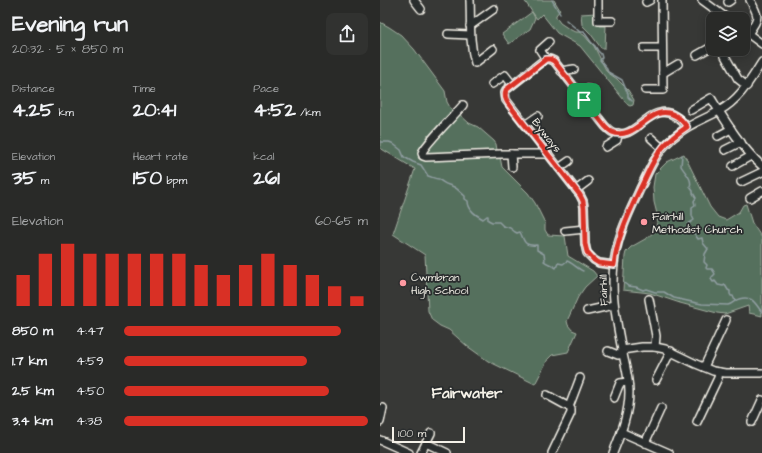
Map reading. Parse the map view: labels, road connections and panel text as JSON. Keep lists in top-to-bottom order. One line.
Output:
{"streets":{"street":["Byways","Fairhill"]},"crossings":[["Byways","Fairhill"]],"districts":["Fairwater"],"places":["Fairhill Methodist Church","Cwmbran High School"],"scale_bar":"100 m","page":{"heading":["Evening run","20:32 · 5 × 850 m"],"stats":[["Distance","4.25 km"],["Time","20:41"],["Pace","4:52 /km"],["Elevation","35 m"],["Heart rate","150 bpm"],["kcal","261"]],"chart":["Elevation","60–65 m"],"list":[{"name":"850 m","note":"4:47"},{"name":"1.7 km","note":"4:59"},{"name":"2.5 km","note":"4:50"},{"name":"3.4 km","note":"4:38"}],"scale":"100 m"}}
